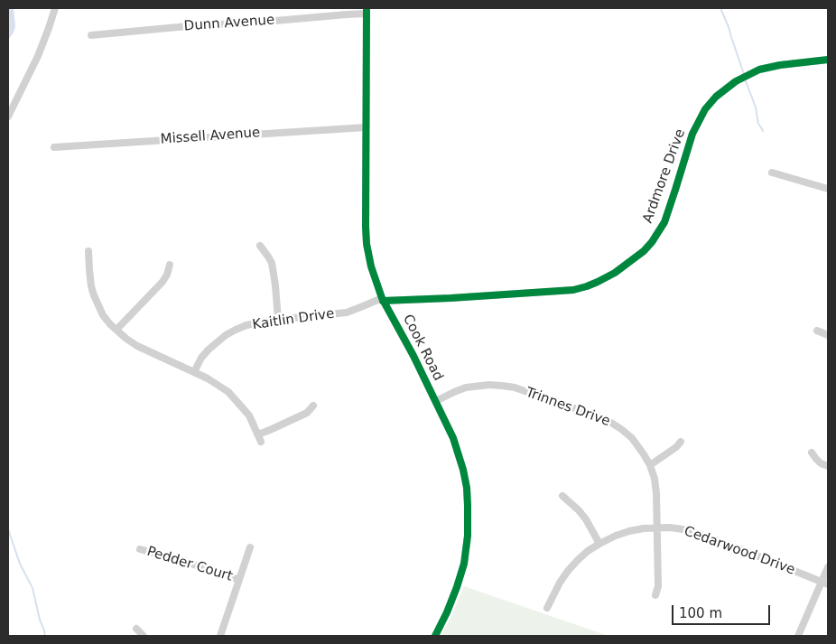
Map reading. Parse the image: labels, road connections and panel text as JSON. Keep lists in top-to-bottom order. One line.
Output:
{"streets":{"street":["Dunn Avenue","Missell Avenue","Ardmore Drive","Kaitlin Drive","Cook Road","Trinnes Drive","Cedarwood Drive","Pedder Court"]},"crossings":[["Dunn Avenue","Cook Road"],["Missell Avenue","Cook Road"],["Ardmore Drive","Kaitlin Drive"],["Ardmore Drive","Cook Road"],["Kaitlin Drive","Cook Road"],["Cook Road","Trinnes Drive"],["Trinnes Drive","Cedarwood Drive"]],"scale_bar":"100 m"}
